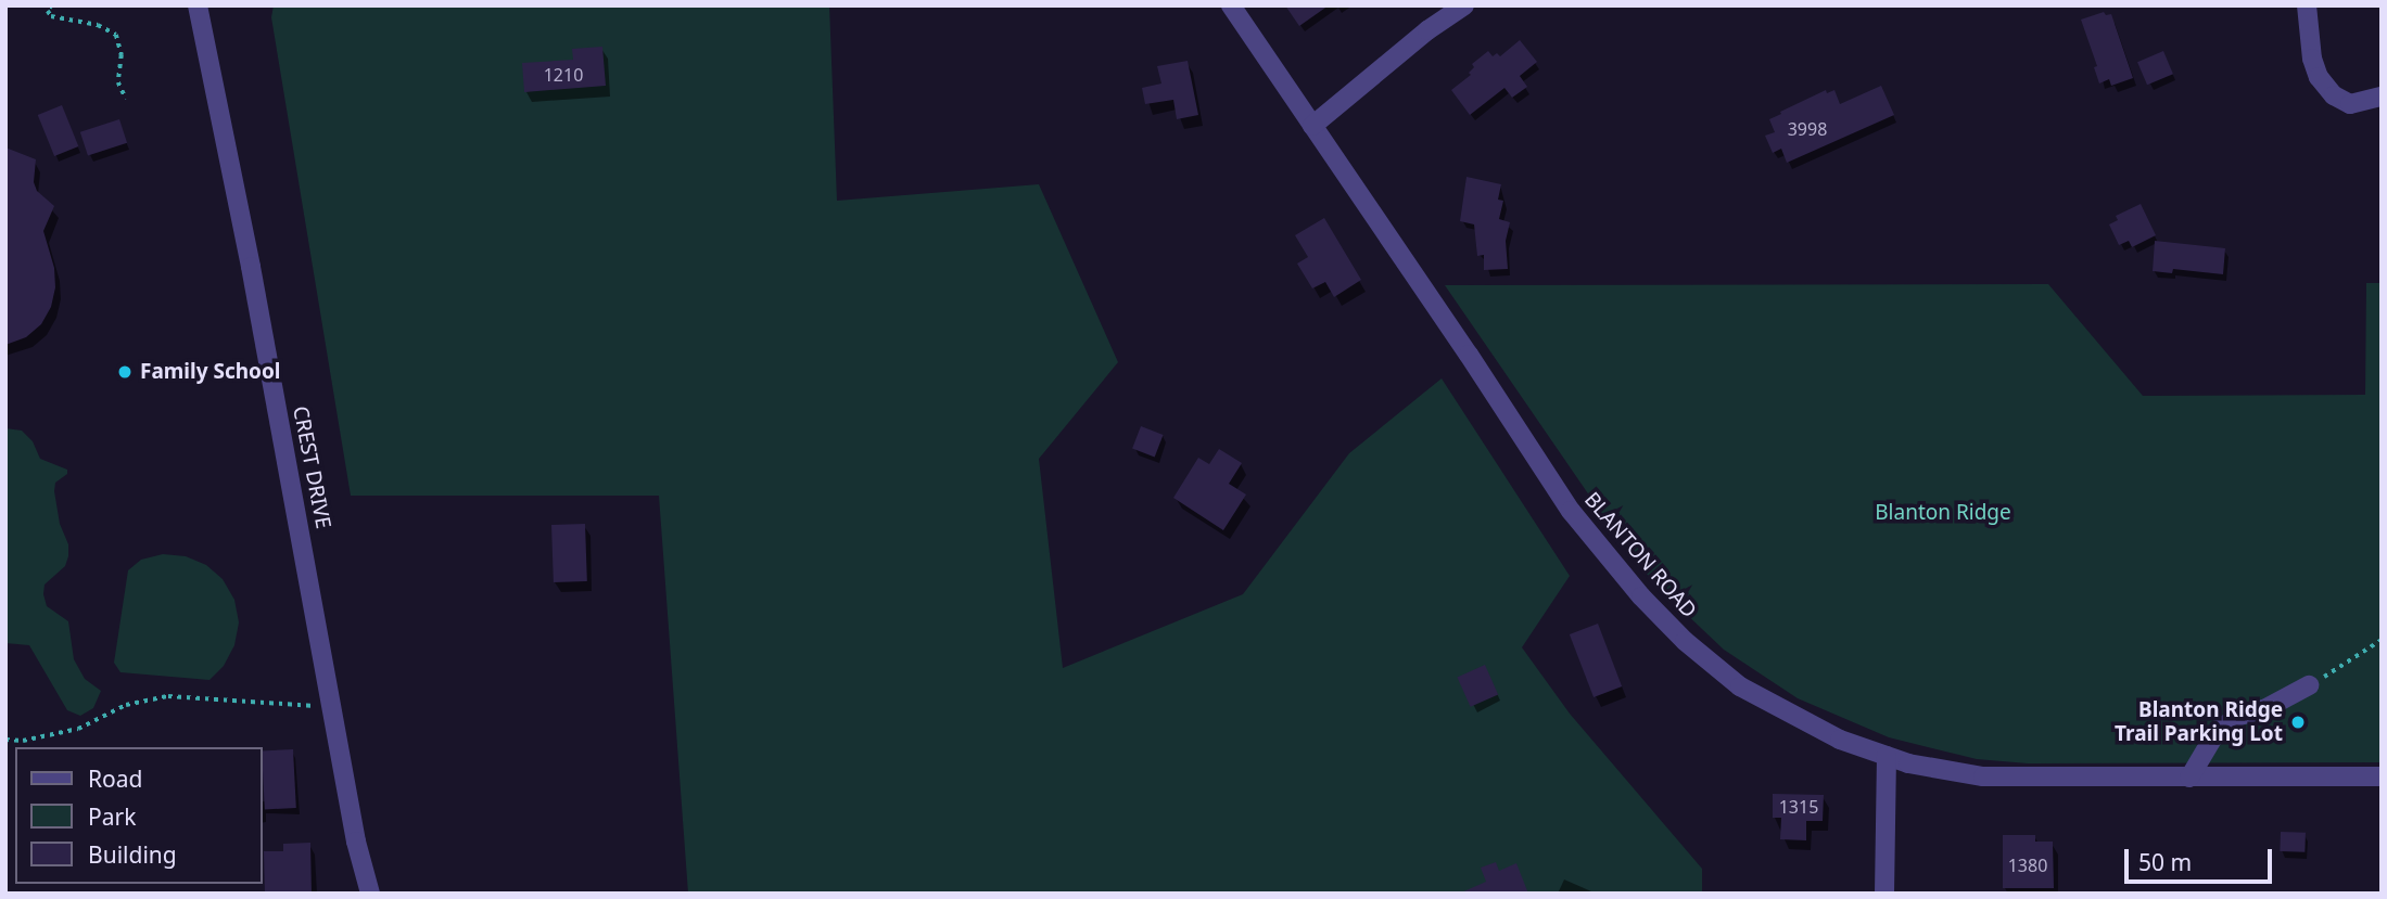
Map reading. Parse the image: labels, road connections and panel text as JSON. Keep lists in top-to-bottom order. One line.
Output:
{"streets":{"street":["CREST DRIVE","BLANTON ROAD"]},"parks":["Blanton Ridge"],"places":["Family School","Blanton Ridge Trail Parking Lot"],"house_numbers":["1210","3998","1315","1380"],"legend":["Road","Park","Building"],"scale_bar":"50 m"}
